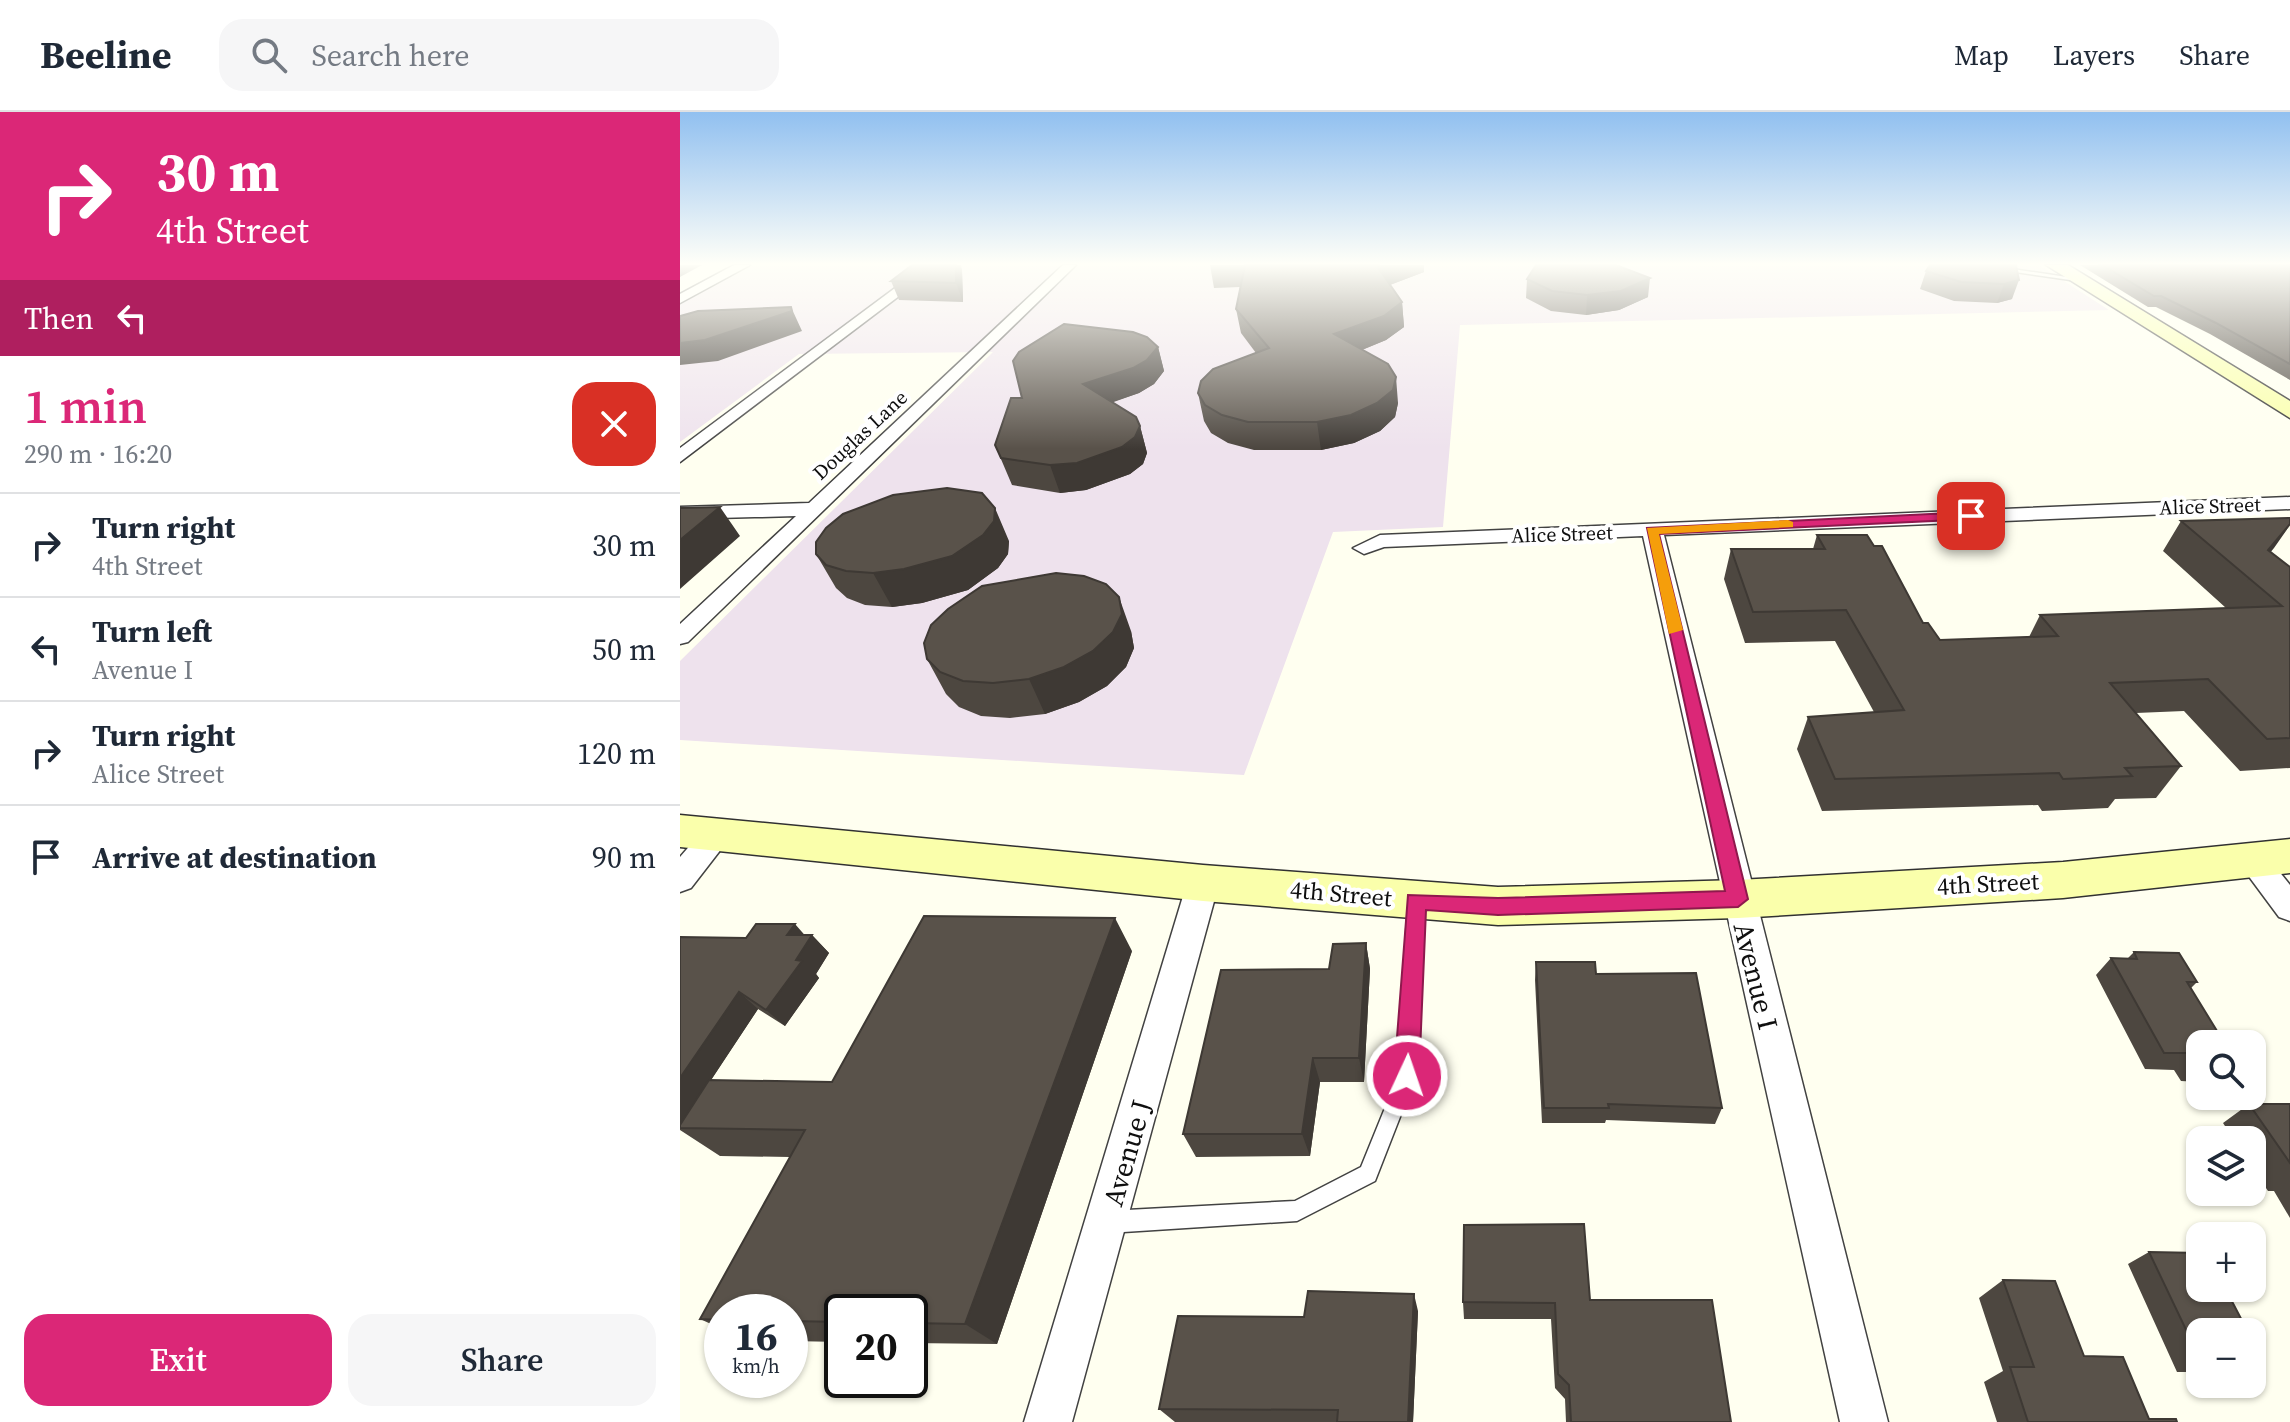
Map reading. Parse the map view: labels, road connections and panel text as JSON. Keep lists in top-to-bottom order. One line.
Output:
{"streets":{"main road":["4th Street"],"street":["Douglas Lane","Alice Street","Avenue I","Avenue J"]},"crossings":[["Alice Street","Avenue I"],["4th Street","Avenue I"],["4th Street","Avenue J"]],"page":{"header":"Beeline","search":"Search here","nav":["Map","Layers","Share"],"turn":["30 m","4th Street"],"then":"Then","heading":["1 min","290 m · 16:20"],"list":[{"name":"Turn right","note":"4th Street","value":"30 m"},{"name":"Turn left","note":"Avenue I","value":"50 m"},{"name":"Turn right","note":"Alice Street","value":"120 m"},{"name":"Arrive at destination","value":"90 m"}],"map_buttons":["+","−"],"speed":"16 km/h","limit":"20","buttons":["Exit","Share"]}}
